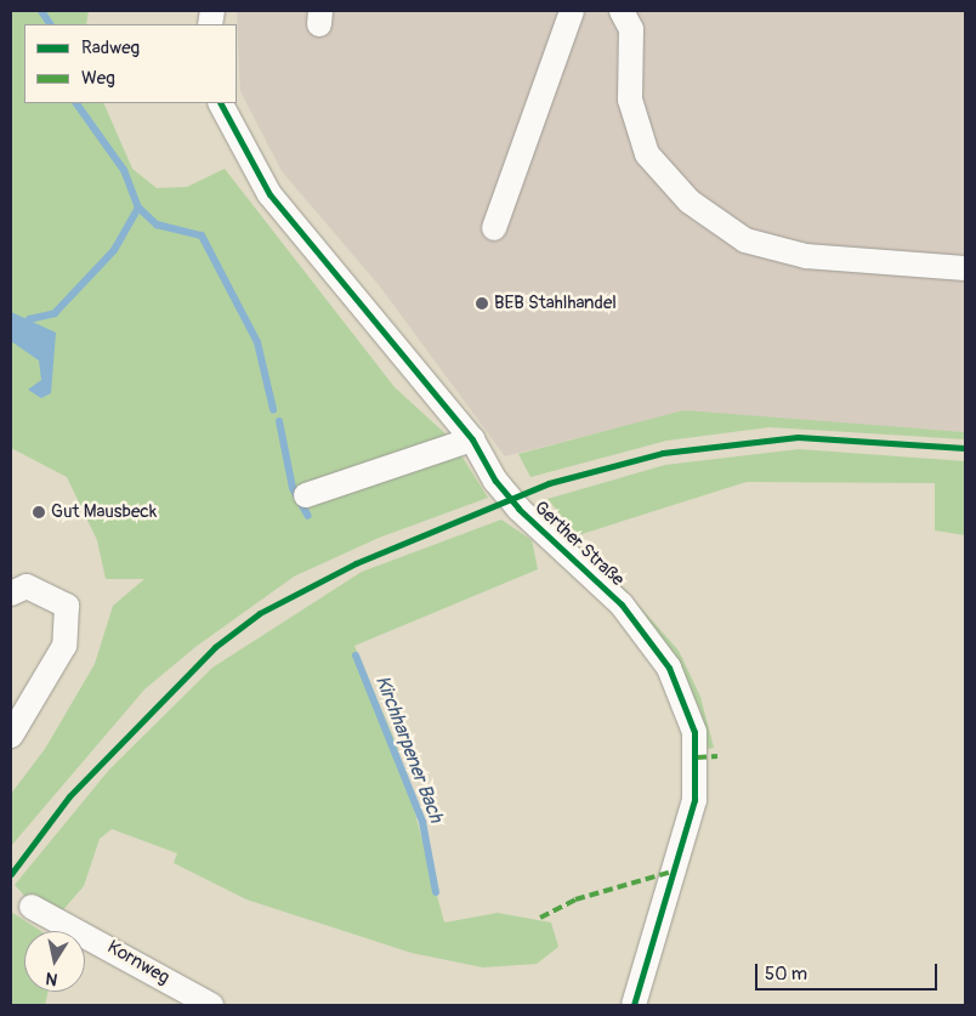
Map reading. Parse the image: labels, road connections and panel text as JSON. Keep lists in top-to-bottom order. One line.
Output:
{"streets":{"street":["Gerther Straße","Kornweg"]},"water":["Kirchharpener Bach"],"places":["BEB Stahlhandel","Gut Mausbeck"],"legend":["Radweg","Weg"],"scale_bar":"50 m","north":"bottom"}
